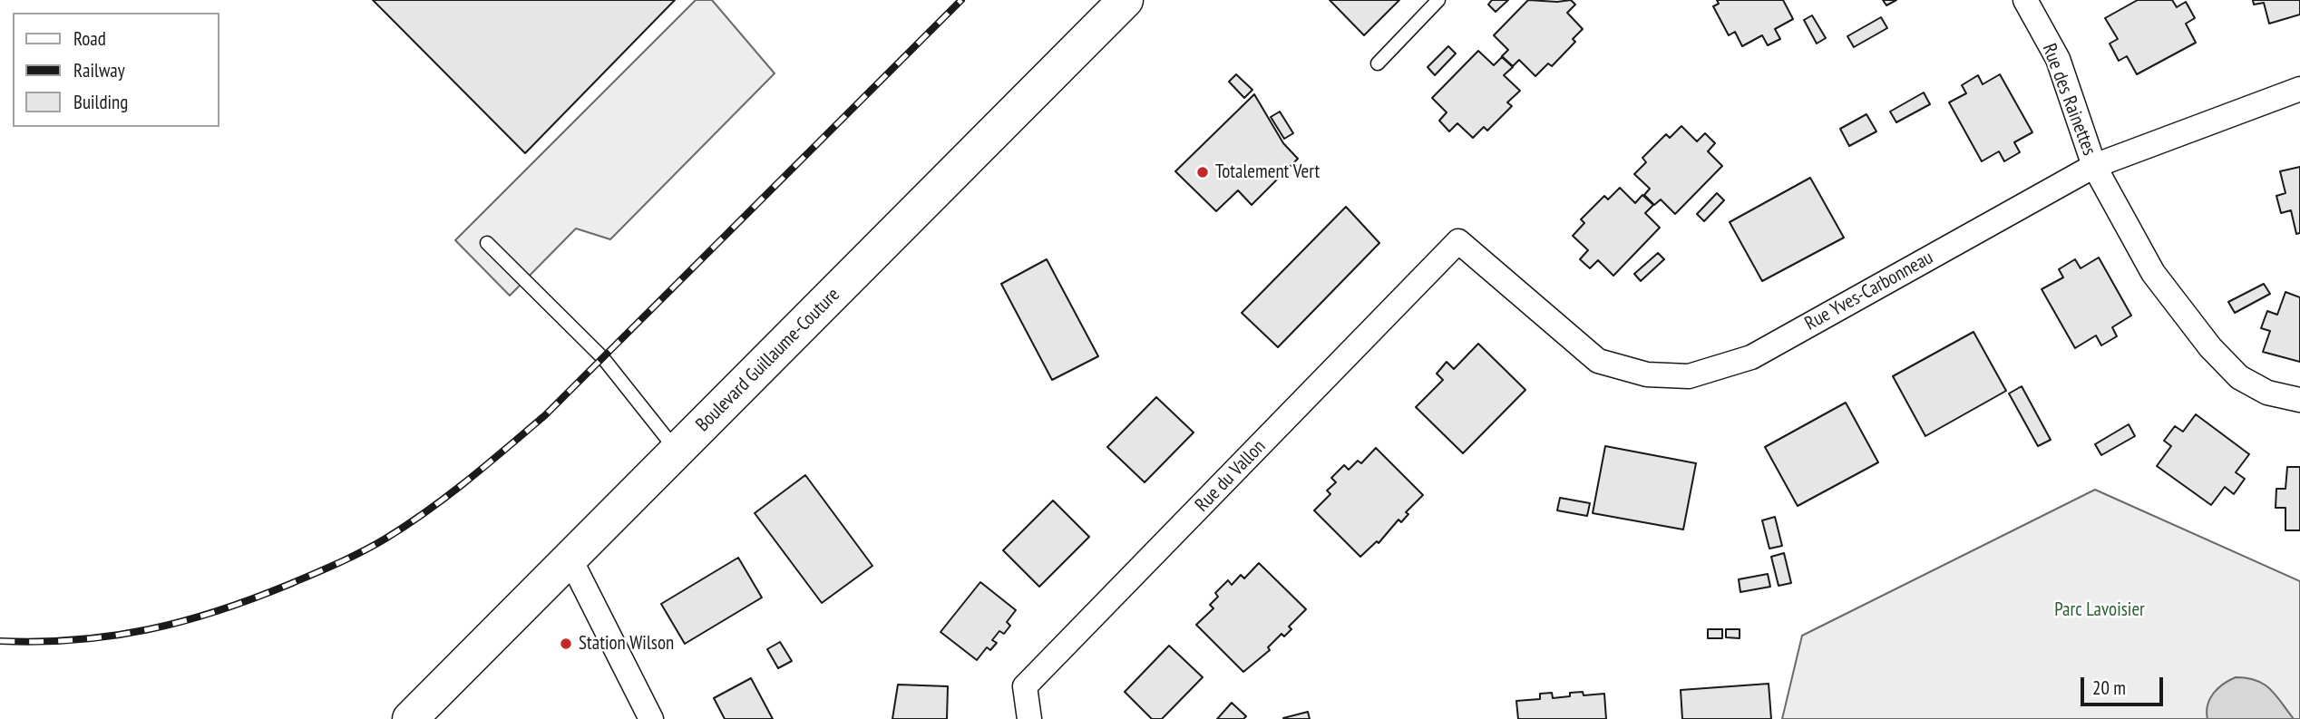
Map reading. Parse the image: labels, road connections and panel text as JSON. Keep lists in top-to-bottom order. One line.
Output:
{"streets":{"main road":["Boulevard Guillaume-Couture"],"street":["Rue des Rainettes","Rue Yves-Carbonneau","Rue du Vallon"]},"crossings":[["Rue des Rainettes","Rue Yves-Carbonneau"],["Rue Yves-Carbonneau","Rue du Vallon"]],"parks":["Parc Lavoisier"],"places":["Totalement Vert","Station Wilson"],"legend":["Road","Railway","Building"],"scale_bar":"20 m"}
